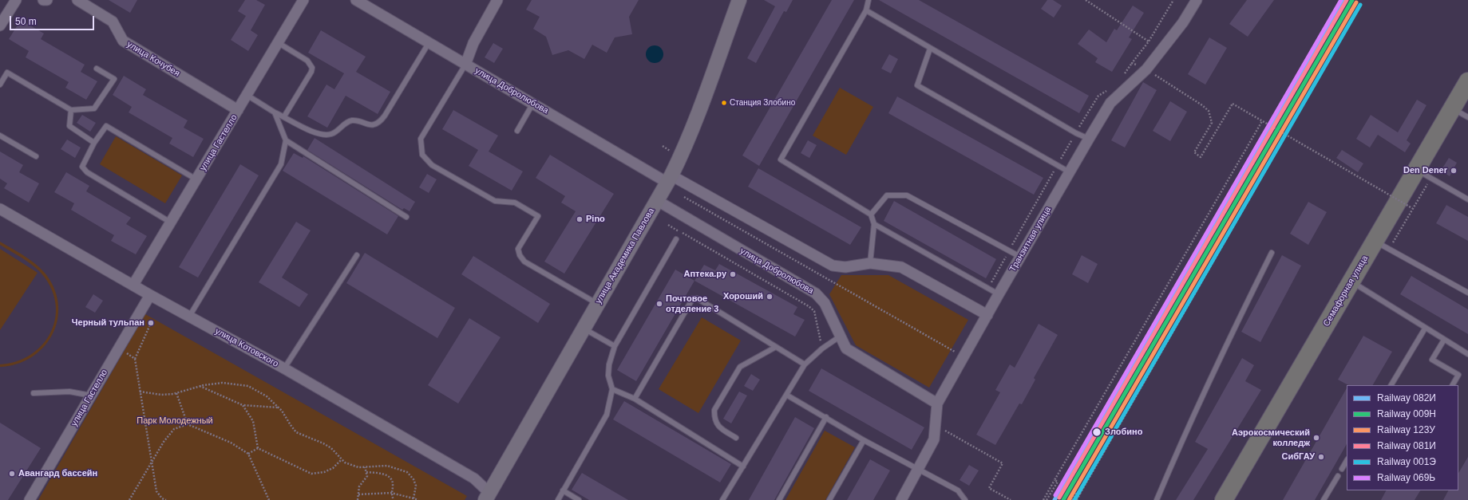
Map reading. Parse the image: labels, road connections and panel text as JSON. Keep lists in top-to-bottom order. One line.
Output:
{"streets":{"highway":["Семафорная улица"],"main road":["улица Академика Павлова"],"street":["улица Кочубея","улица Добролюбова","улица Гастелло","Транзитная улица","улица Котовского"]},"crossings":[["улица Кочубея","улица Гастелло"],["улица Добролюбова","Транзитная улица"],["улица Добролюбова","улица Академика Павлова"],["улица Гастелло","улица Котовского"],["улица Академика Павлова","улица Котовского"]],"parks":["Парк Молодежный"],"places":["Станция Злобино","Den Dener","Pino","Аптека.ру","Хороший","Почтовое отделение 3","Черный тульпан","Злобино","Аэрокосмический колледж","СибГАУ","Авангард бассейн"],"lines":["rail line 082И","rail line 009Н","rail line 081И","rail line 069Ь","rail line 123У","rail line 001Э"],"legend":["Railway 082И","Railway 009Н","Railway 123У","Railway 081И","Railway 001Э","Railway 069Ь"],"scale_bar":"50 m"}
